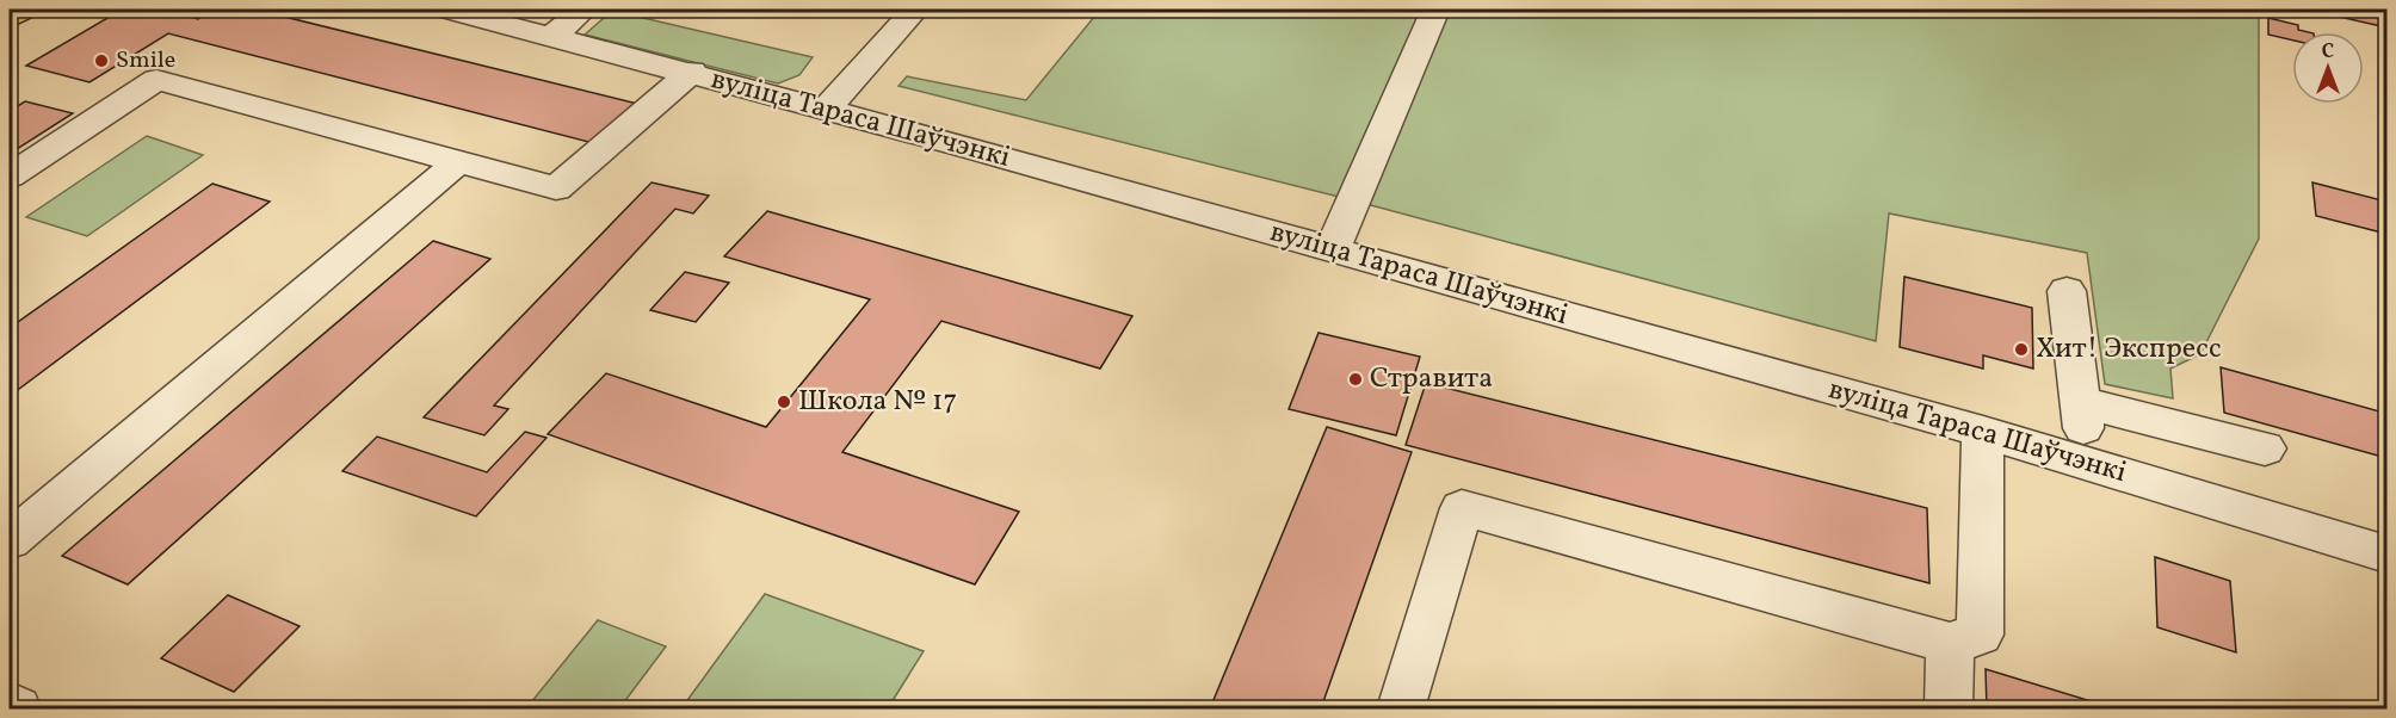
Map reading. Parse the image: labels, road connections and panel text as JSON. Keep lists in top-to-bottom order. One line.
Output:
{"streets":{"street":["вуліца Тараса Шаўчэнкі"]},"places":["Smile","Хит! Экспресс","Стравита","Школа № 17"],"north":"top"}
